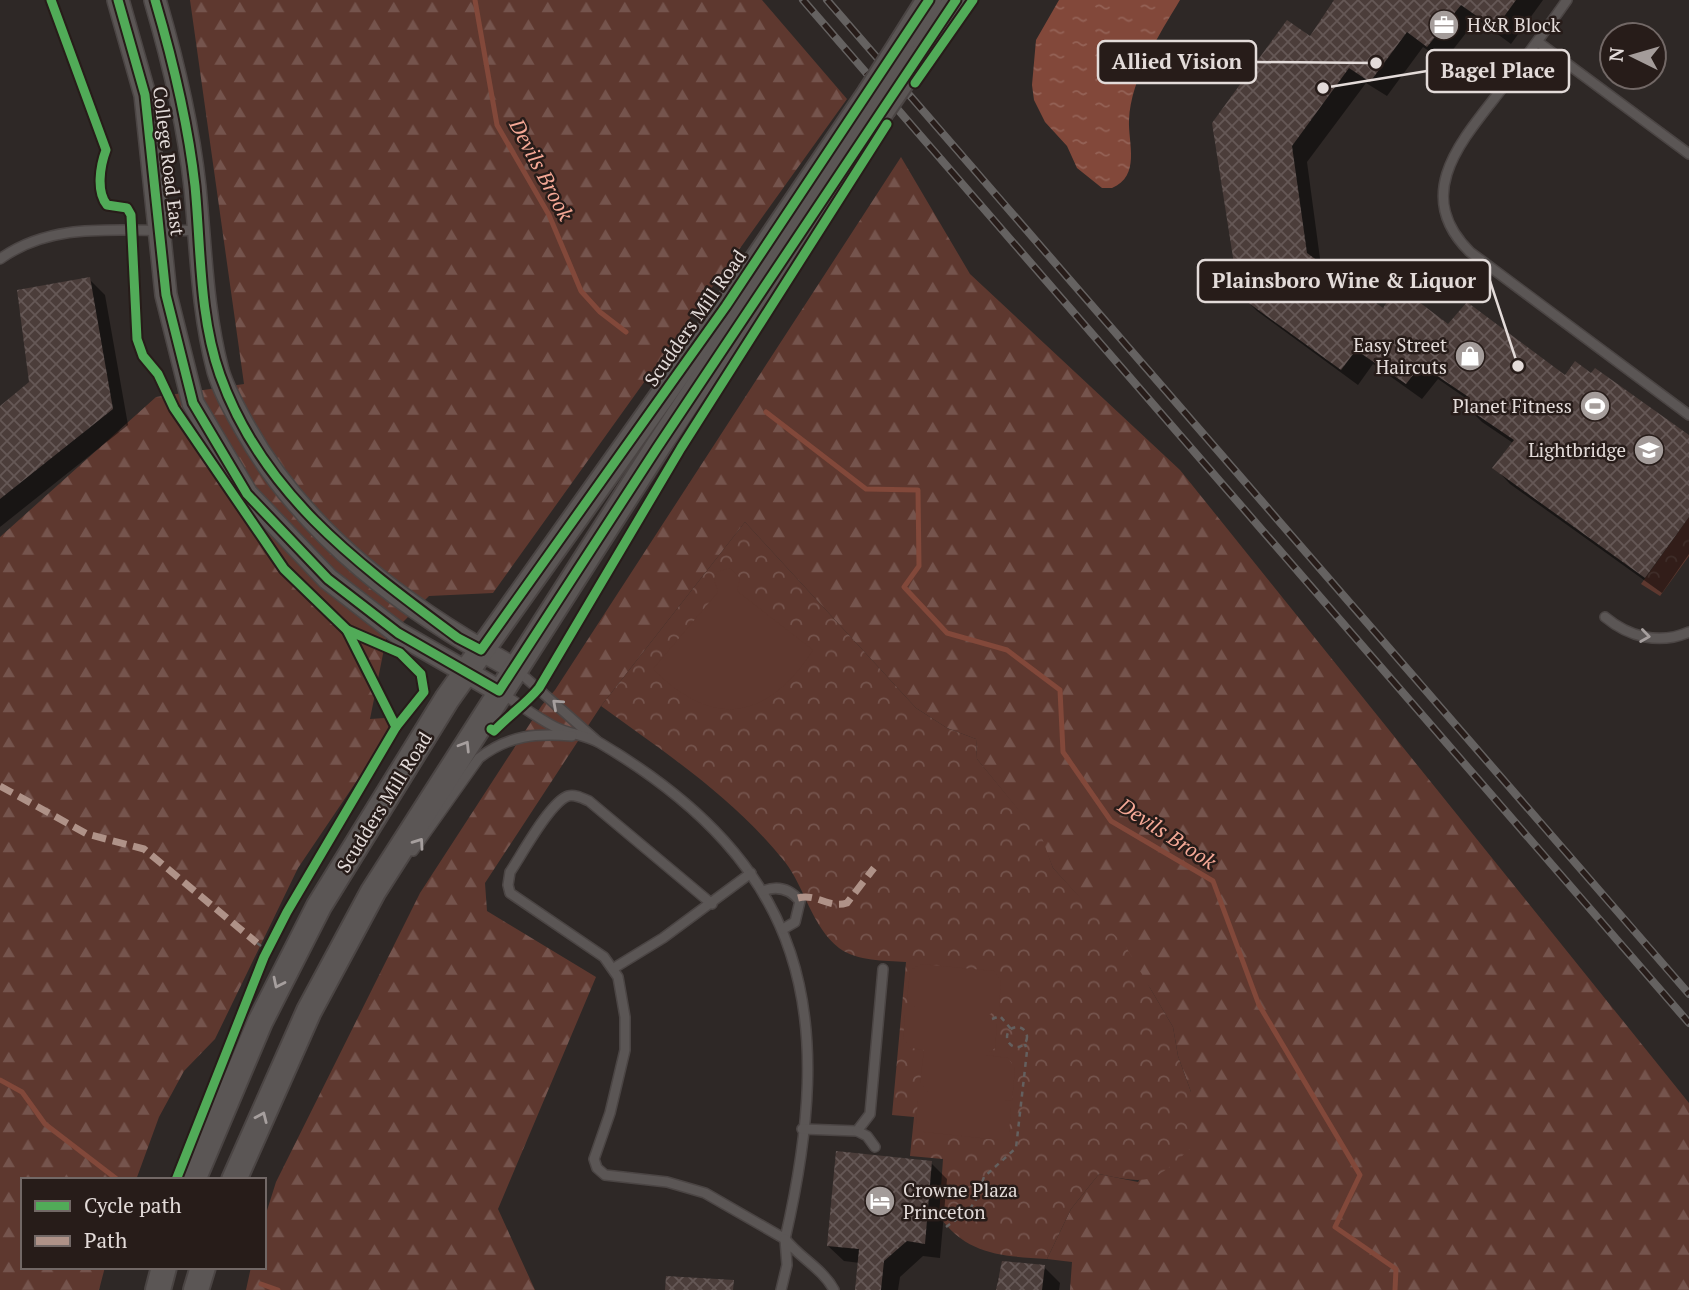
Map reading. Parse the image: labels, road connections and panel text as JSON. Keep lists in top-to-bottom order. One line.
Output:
{"streets":{"main road":["Scudders Mill Road"],"street":["College Road East"]},"crossings":[["College Road East","Scudders Mill Road"]],"water":["Devils Brook"],"places":{"office":["H&R Block"],"other":["Allied Vision","Bagel Place","Plainsboro Wine & Liquor"],"shop":["Easy Street Haircuts"],"sports":["Planet Fitness"],"school or university":["Lightbridge"],"hotel":["Crowne Plaza Princeton"]},"legend":["Cycle path","Path"],"north":"left"}
